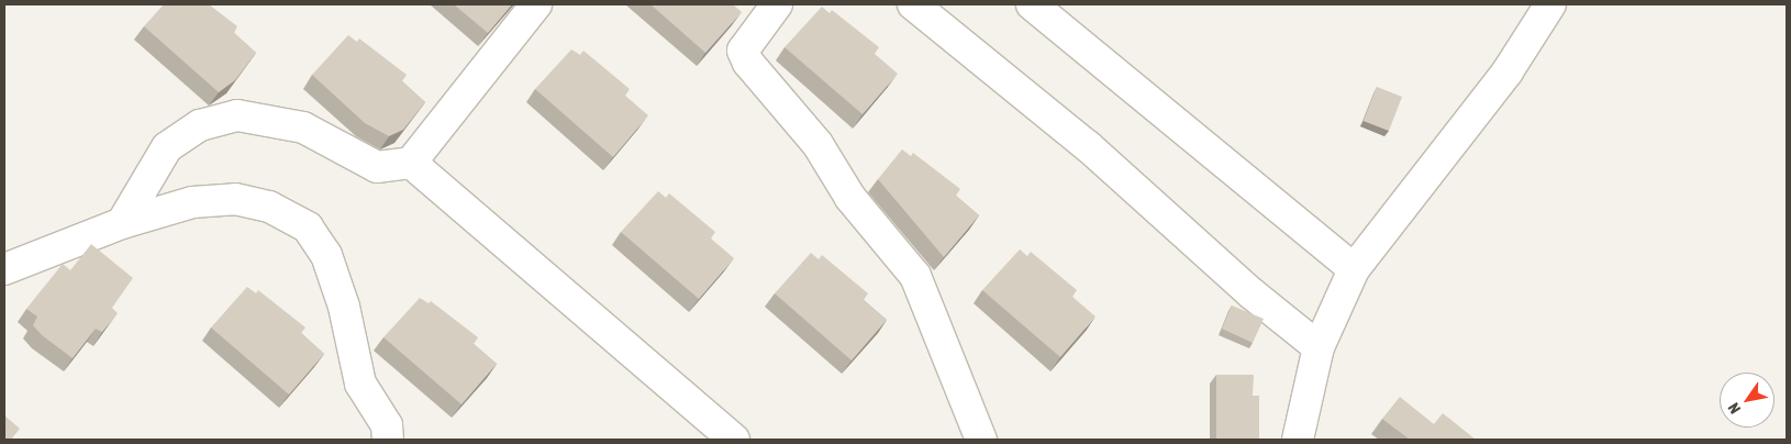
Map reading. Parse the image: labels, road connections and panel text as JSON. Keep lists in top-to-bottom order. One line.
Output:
{"north":"bottom left"}
